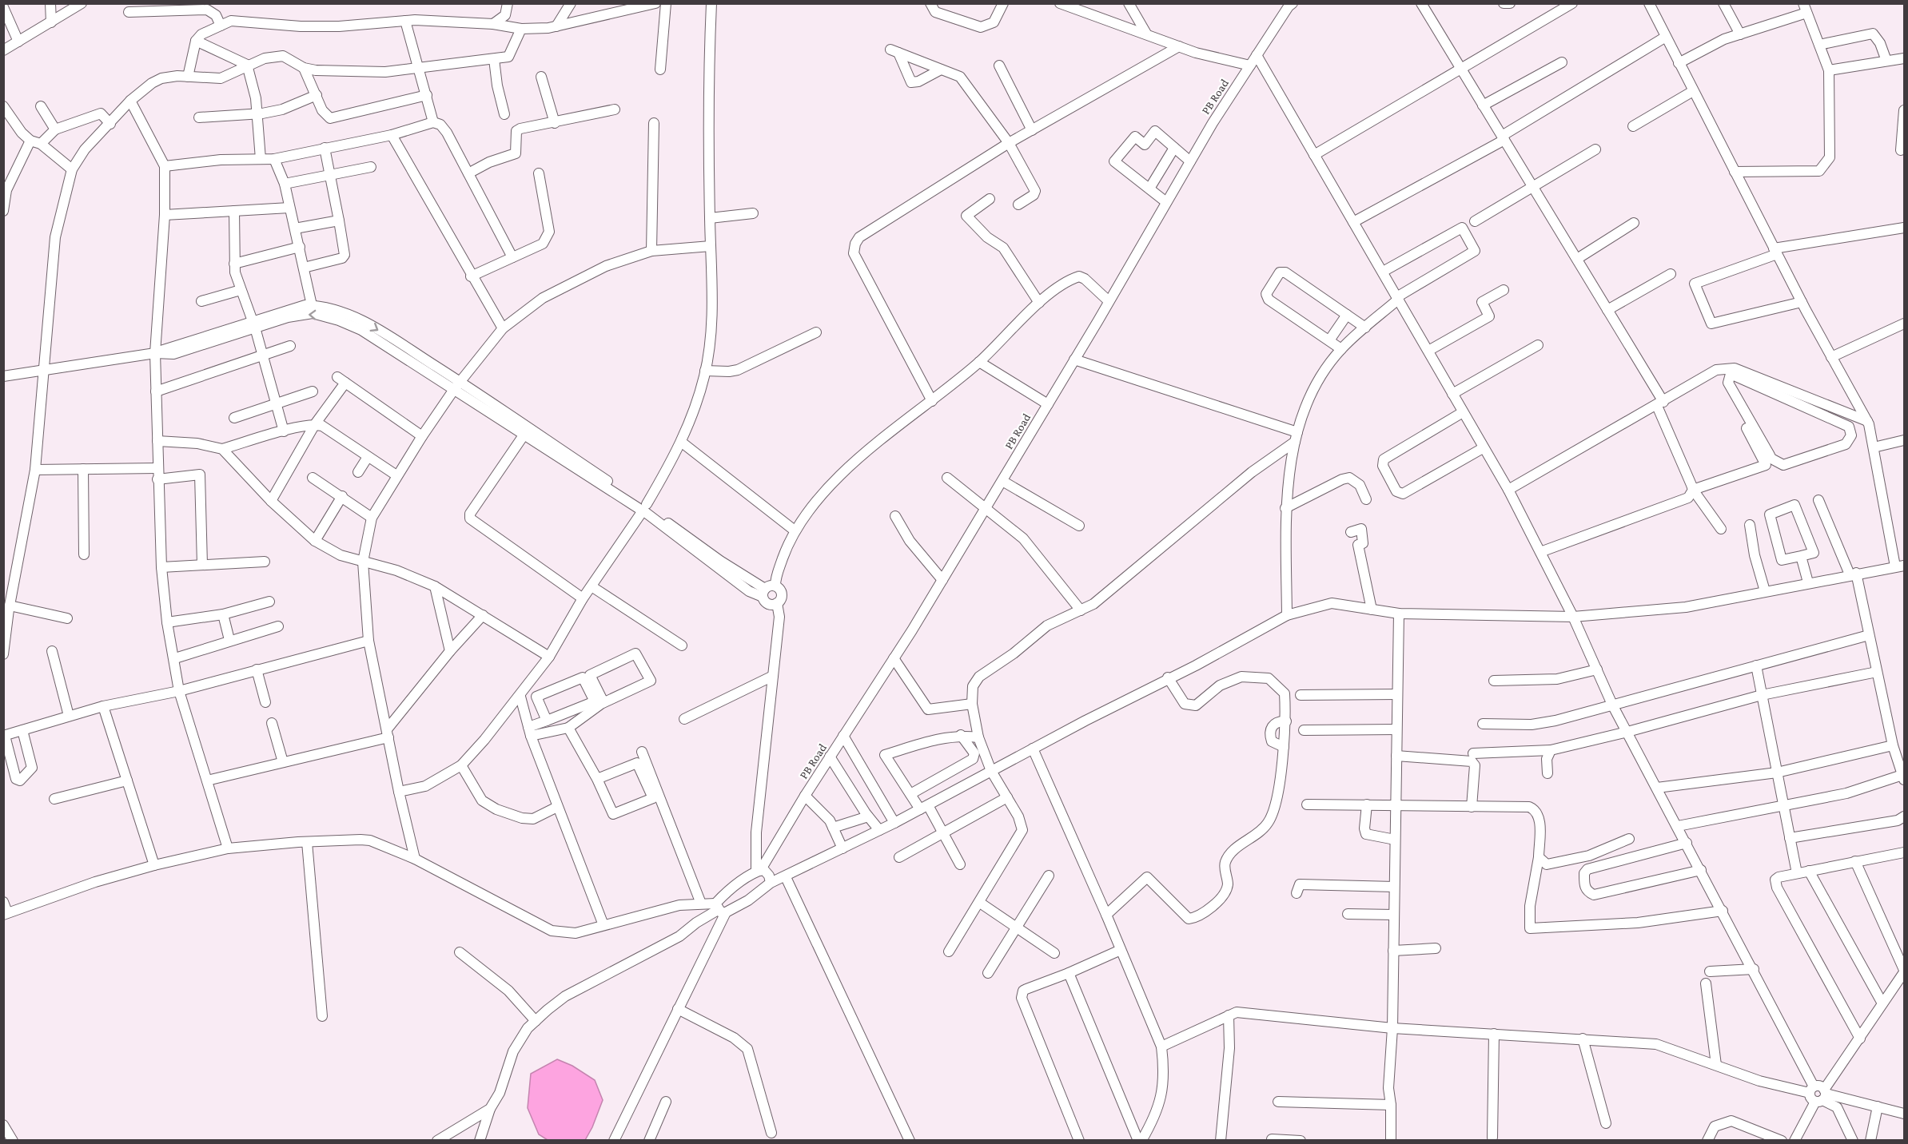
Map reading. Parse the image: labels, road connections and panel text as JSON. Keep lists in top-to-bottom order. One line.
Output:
{"streets":{"street":["PB Road"]}}
